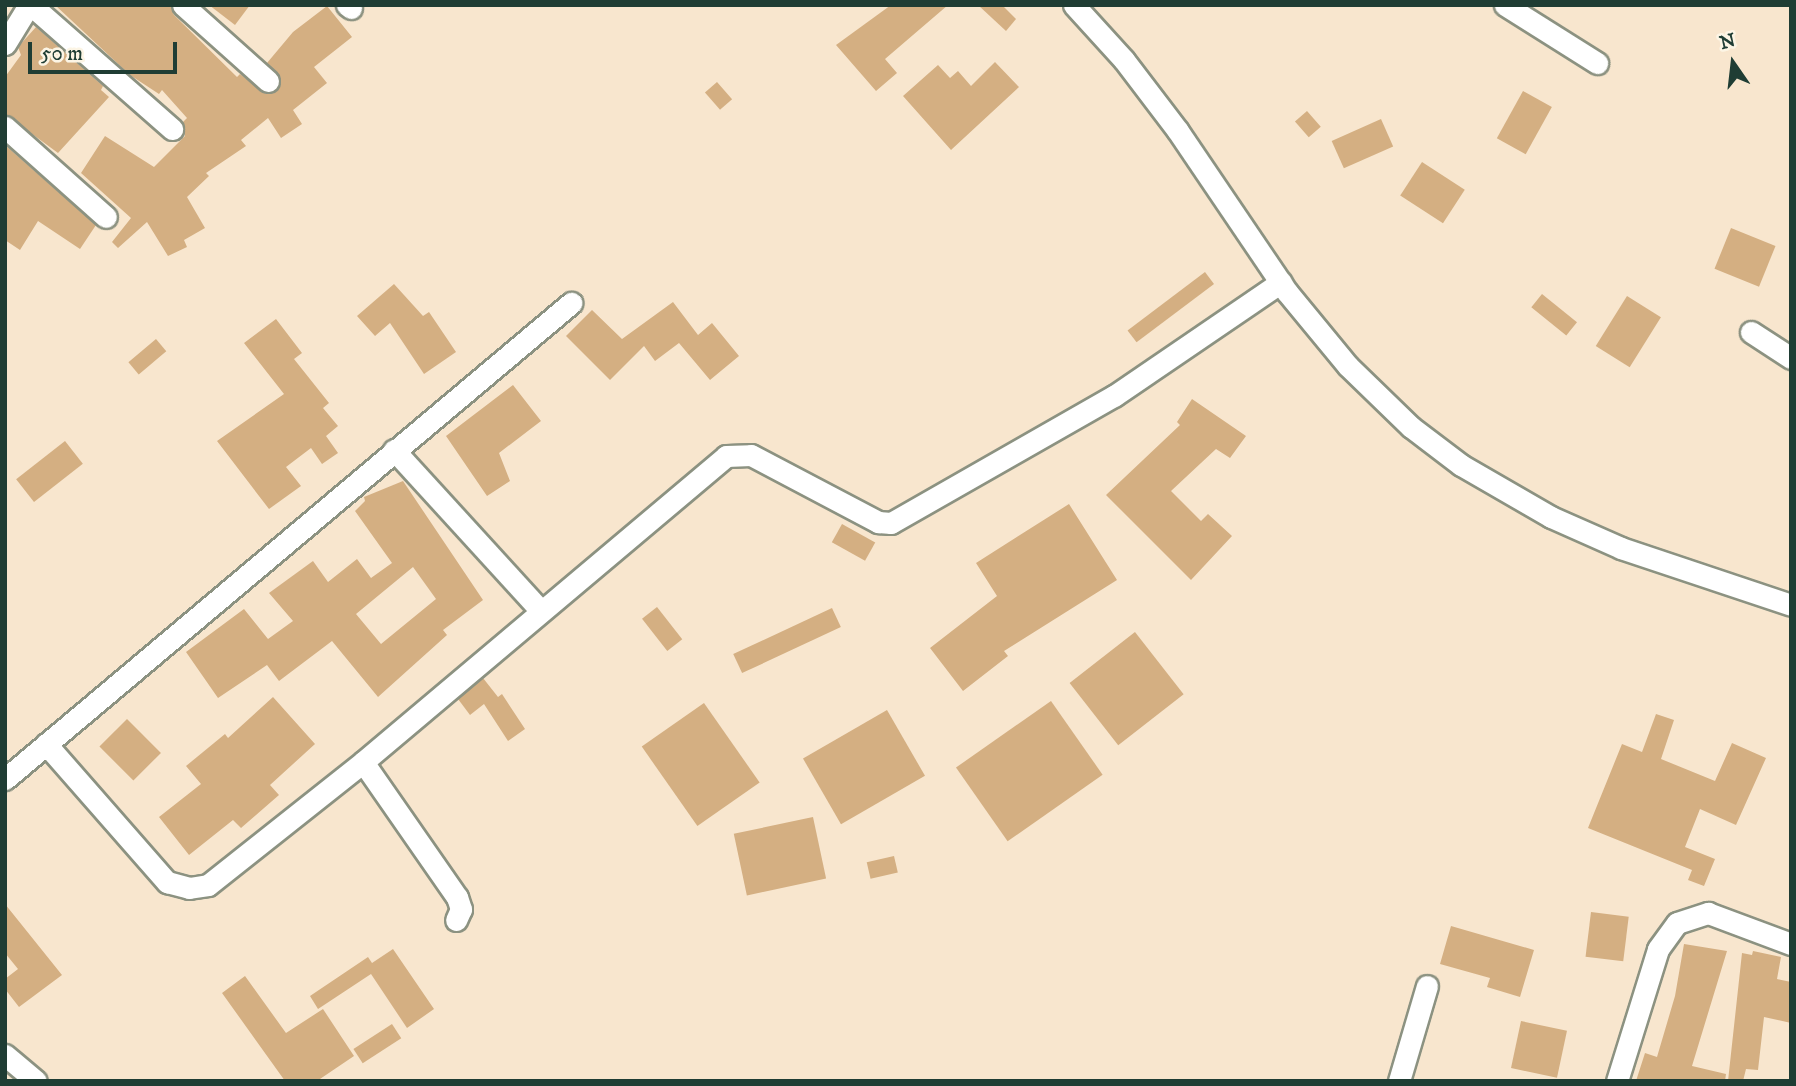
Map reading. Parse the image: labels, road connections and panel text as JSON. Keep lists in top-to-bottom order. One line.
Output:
{"scale_bar":"50 m","north":"top"}
